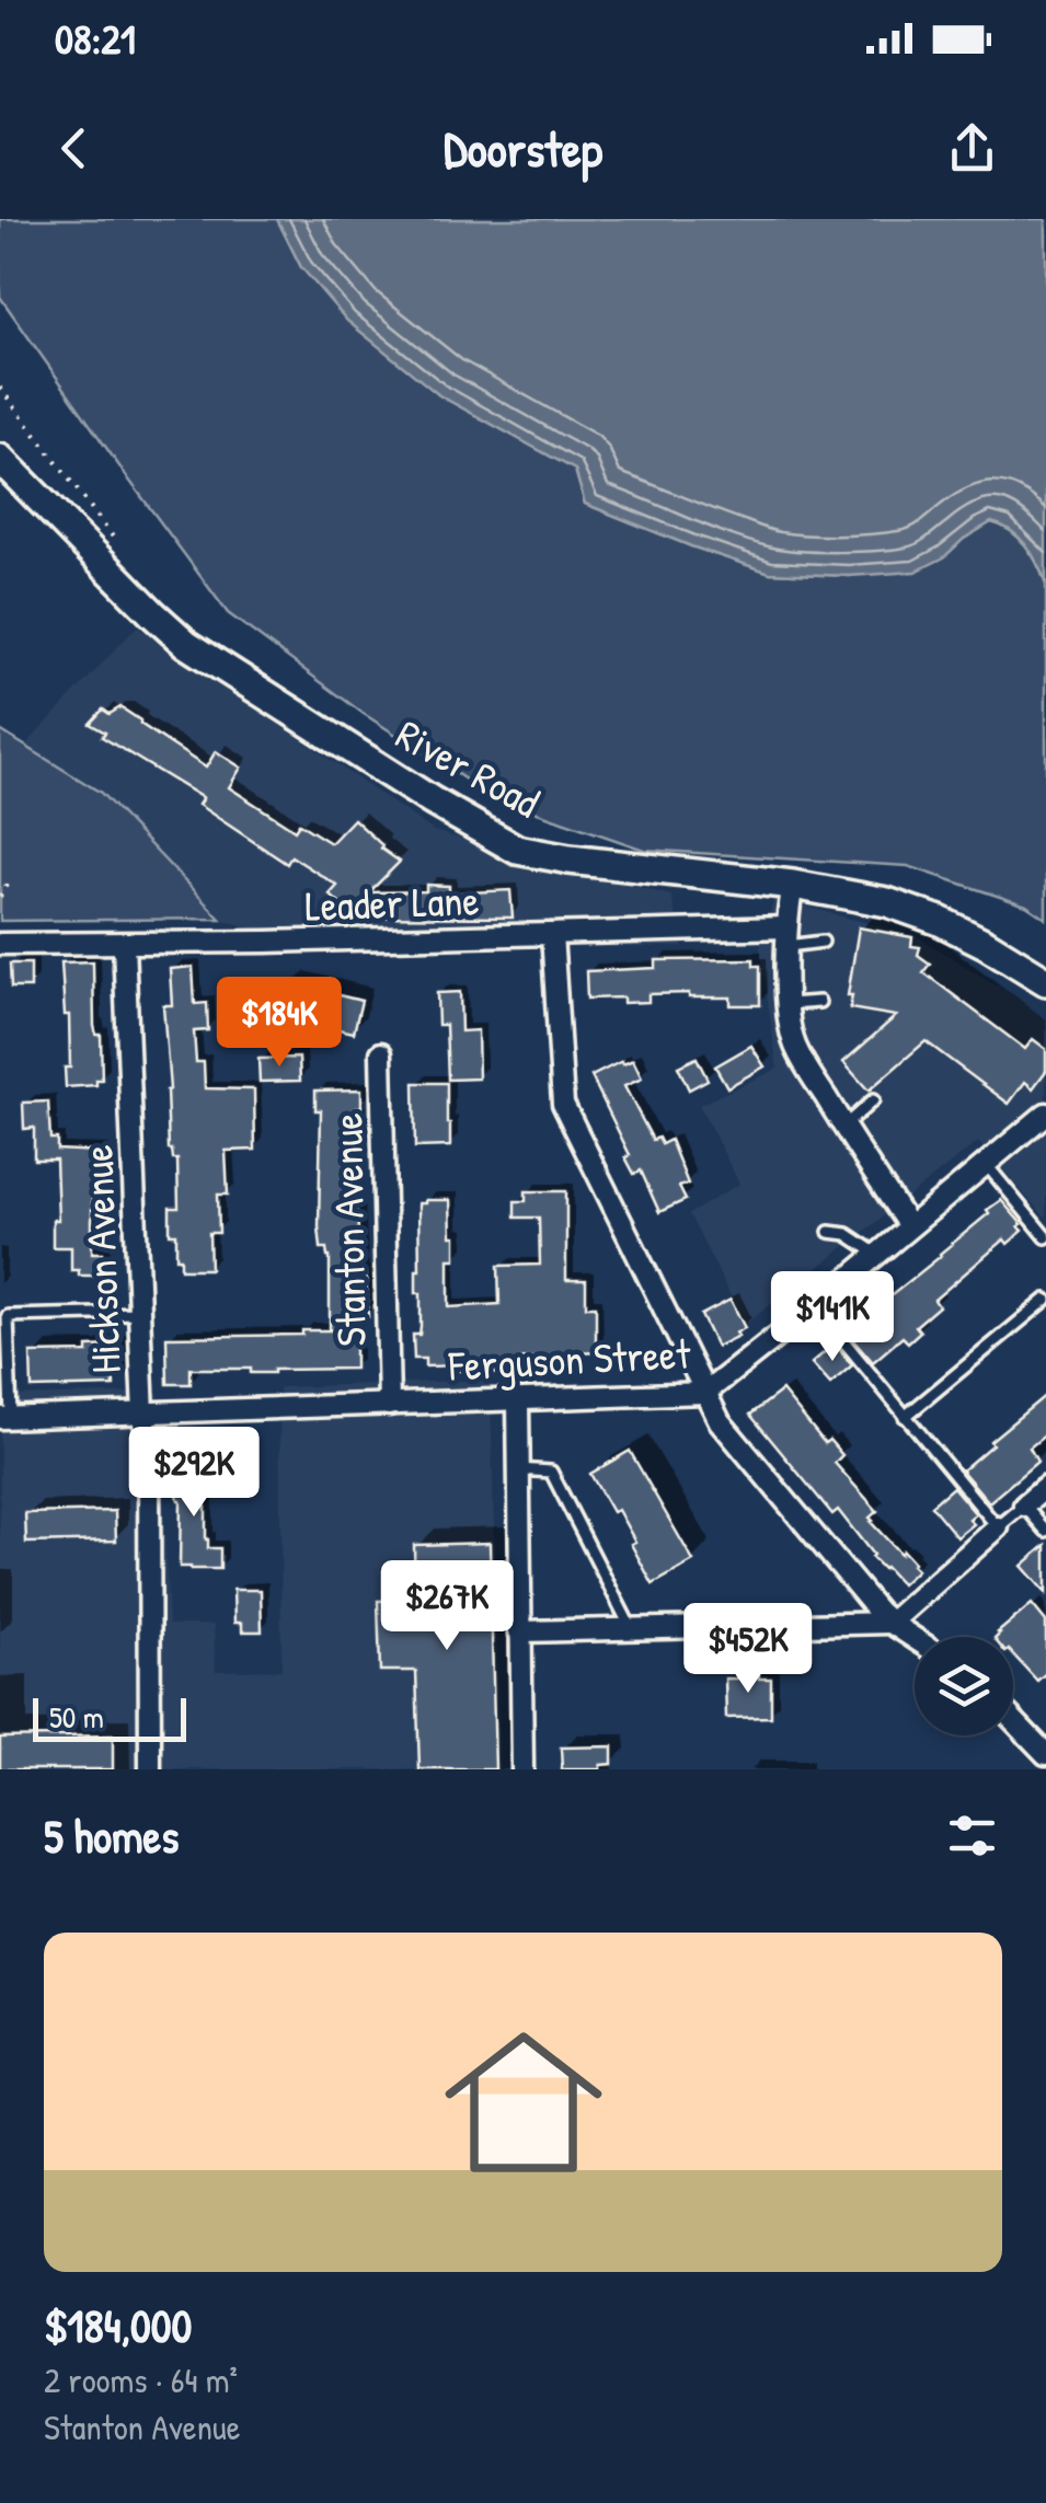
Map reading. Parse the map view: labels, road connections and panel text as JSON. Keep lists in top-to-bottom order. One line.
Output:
{"streets":{"main road":["River Road"],"street":["Leader Lane","Stanton Avenue","Hickson Avenue","Ferguson Street"]},"crossings":[["Leader Lane","Hickson Avenue"],["Stanton Avenue","Ferguson Street"],["Hickson Avenue","Ferguson Street"]],"scale_bar":"50 m","page":{"status":"08:21","header":"Doorstep","price":["$184K","$141K","$292K","$267K","$452K"],"scale":"50 m","heading":"5 homes","list":[{"name":"$184,000","note":"2 rooms · 64 m² · Stanton Avenue"}]}}
